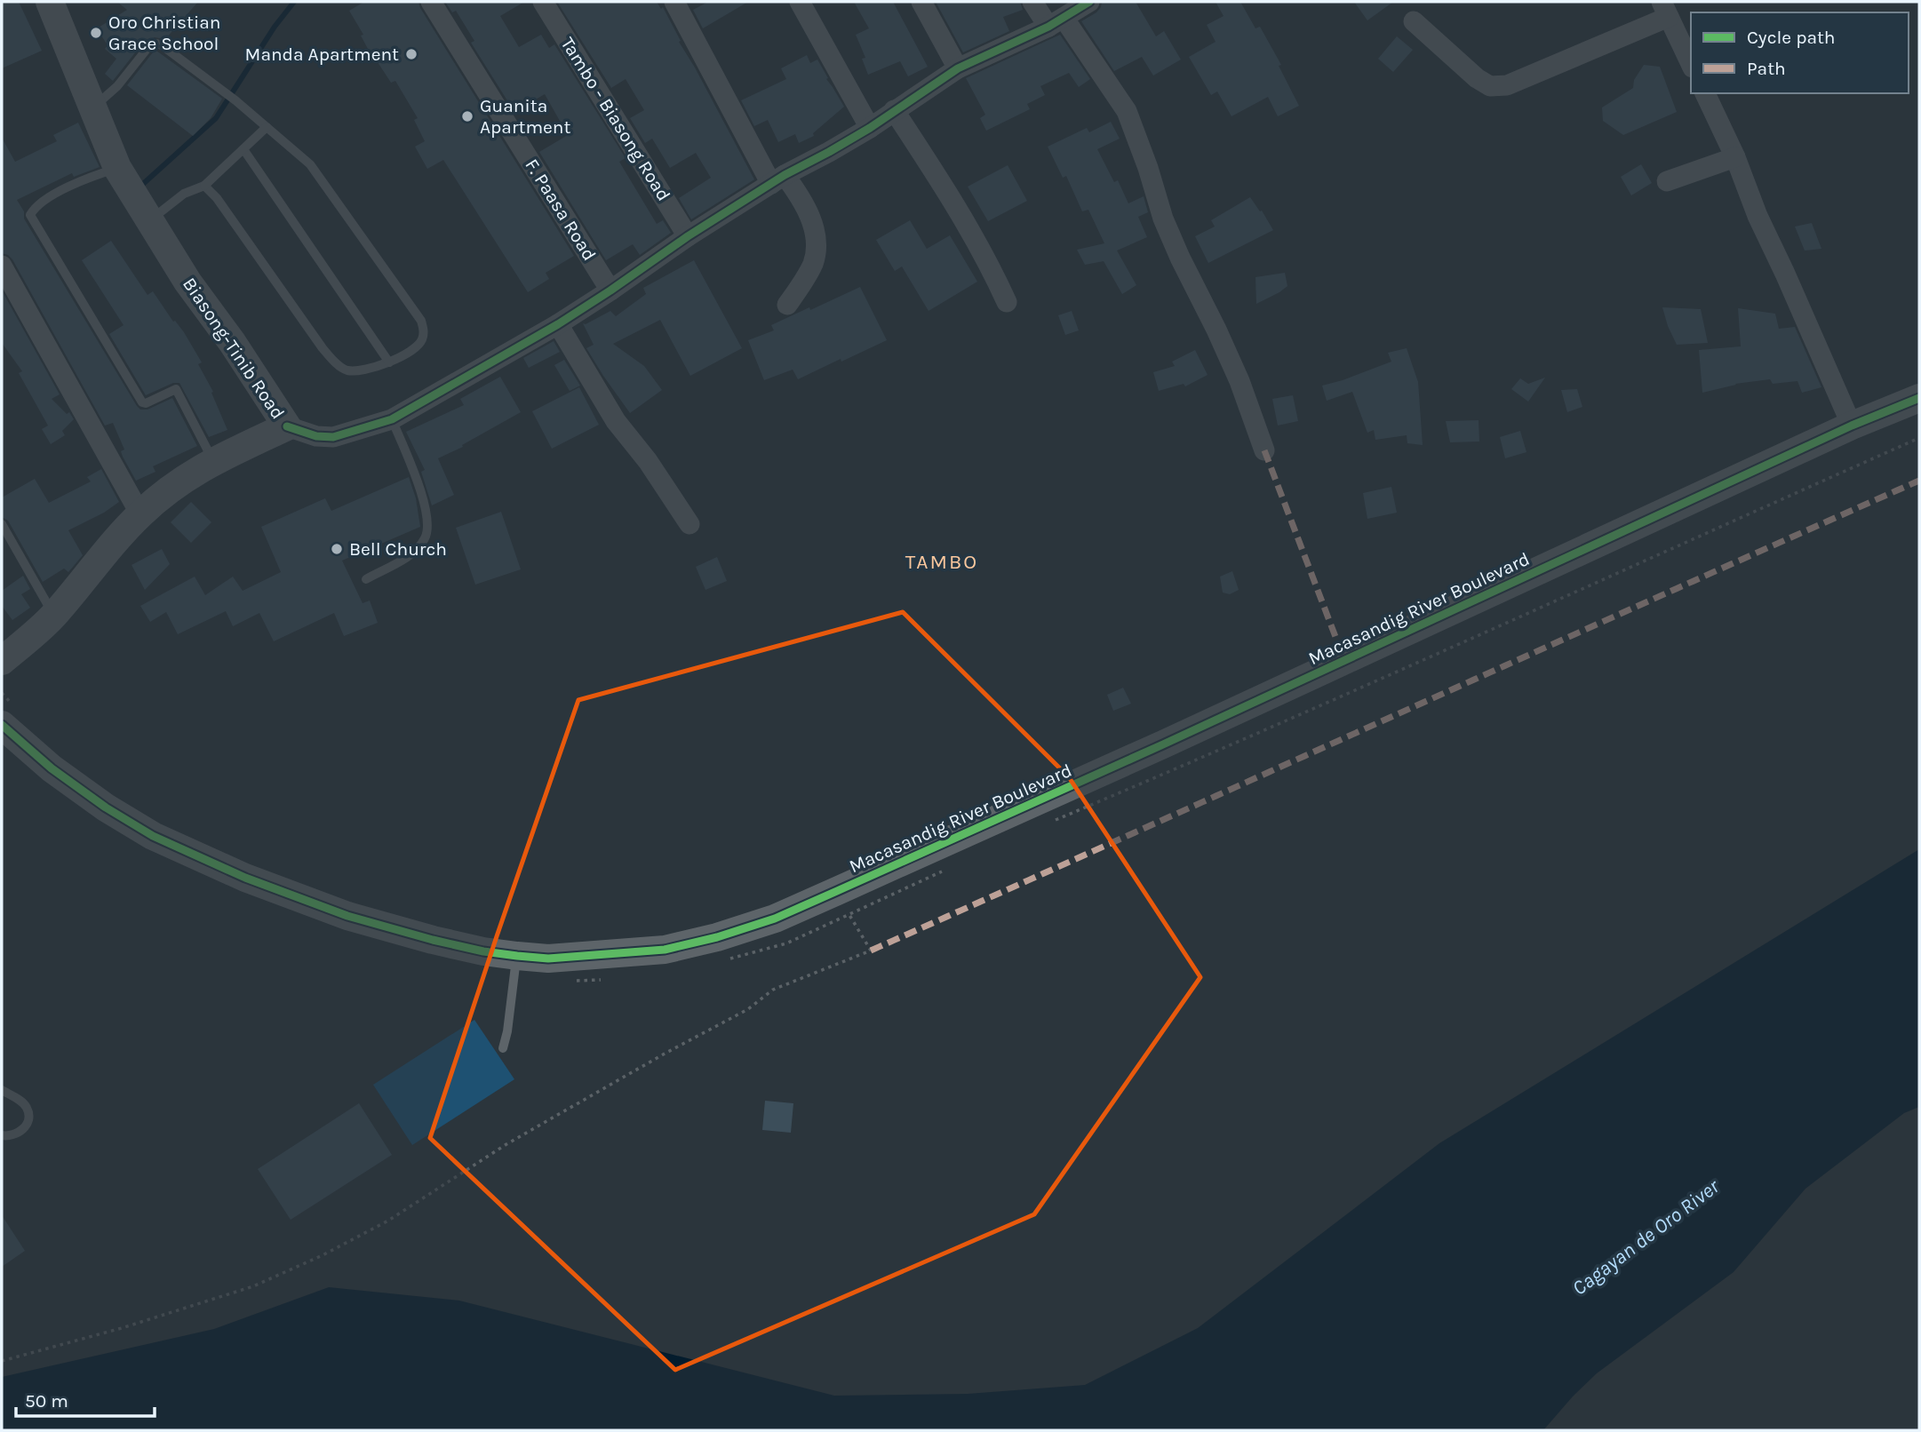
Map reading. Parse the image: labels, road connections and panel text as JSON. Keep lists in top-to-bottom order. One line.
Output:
{"streets":{"street":["Tambo - Biasong Road","F. Paasa Road","Biasong-Tinib Road","Macasandig River Boulevard"]},"districts":["TAMBO"],"water":["Cagayan de Oro River"],"places":["Oro Christian Grace School","Manda Apartment","Guanita Apartment","Bell Church"],"legend":["Cycle path","Path"],"scale_bar":"50 m"}
